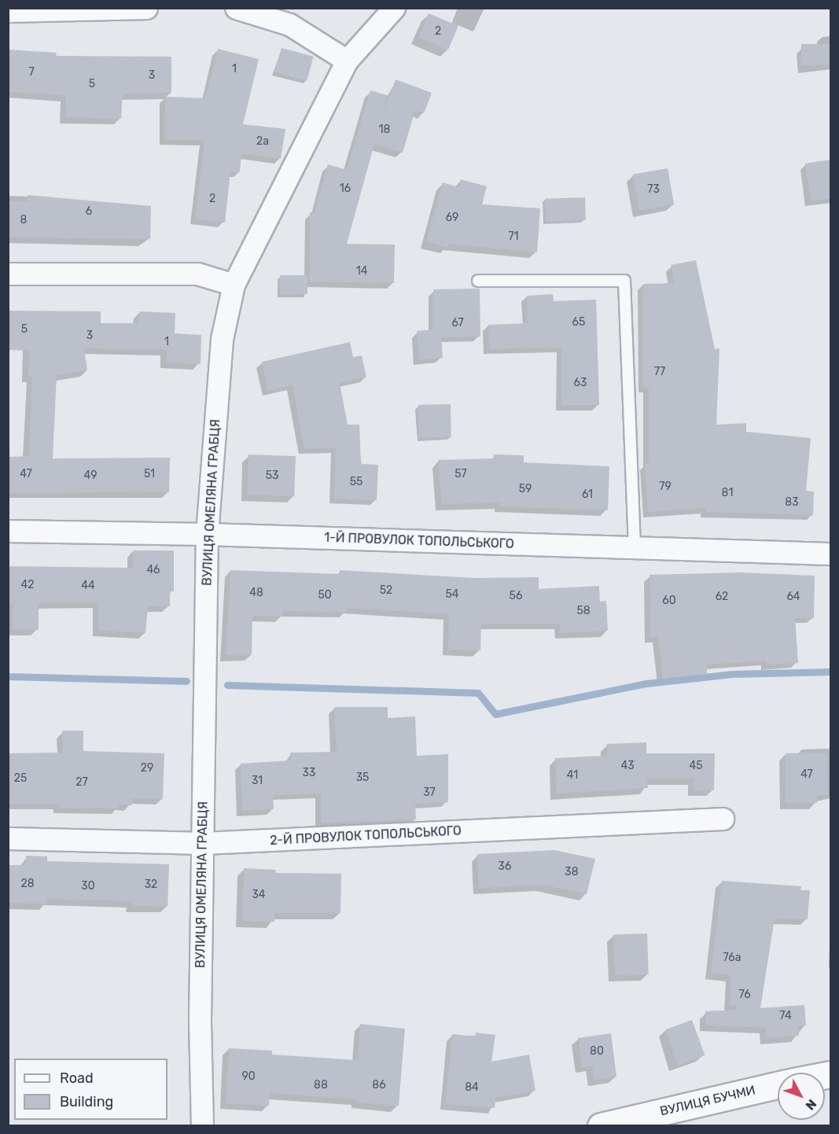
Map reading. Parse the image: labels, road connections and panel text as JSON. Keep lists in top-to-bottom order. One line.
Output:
{"streets":{"street":["ВУЛИЦЯ ОМЕЛЯНА ГРАБЦЯ","1-Й ПРОВУЛОК ТОПОЛЬСЬКОГО","2-Й ПРОВУЛОК ТОПОЛЬСЬКОГО","ВУЛИЦЯ БУЧМИ"]},"crossings":[["ВУЛИЦЯ ОМЕЛЯНА ГРАБЦЯ","1-Й ПРОВУЛОК ТОПОЛЬСЬКОГО"],["ВУЛИЦЯ ОМЕЛЯНА ГРАБЦЯ","2-Й ПРОВУЛОК ТОПОЛЬСЬКОГО"]],"house_numbers":["2","1","7","3","5","18","2а","16","73","2","6","69","8","71","14","65","67","5","3","1","77","63","47","51","57","49","53","55","79","59","81","61","83","46","42","44","52","48","54","50","56","62","64","60","58","43","45","29","33","47","41","35","25","31","27","37","36","38","28","32","30","34","76а","76","74","80","90","88","86","84"],"legend":["Road","Building"],"north":"bottom right"}
